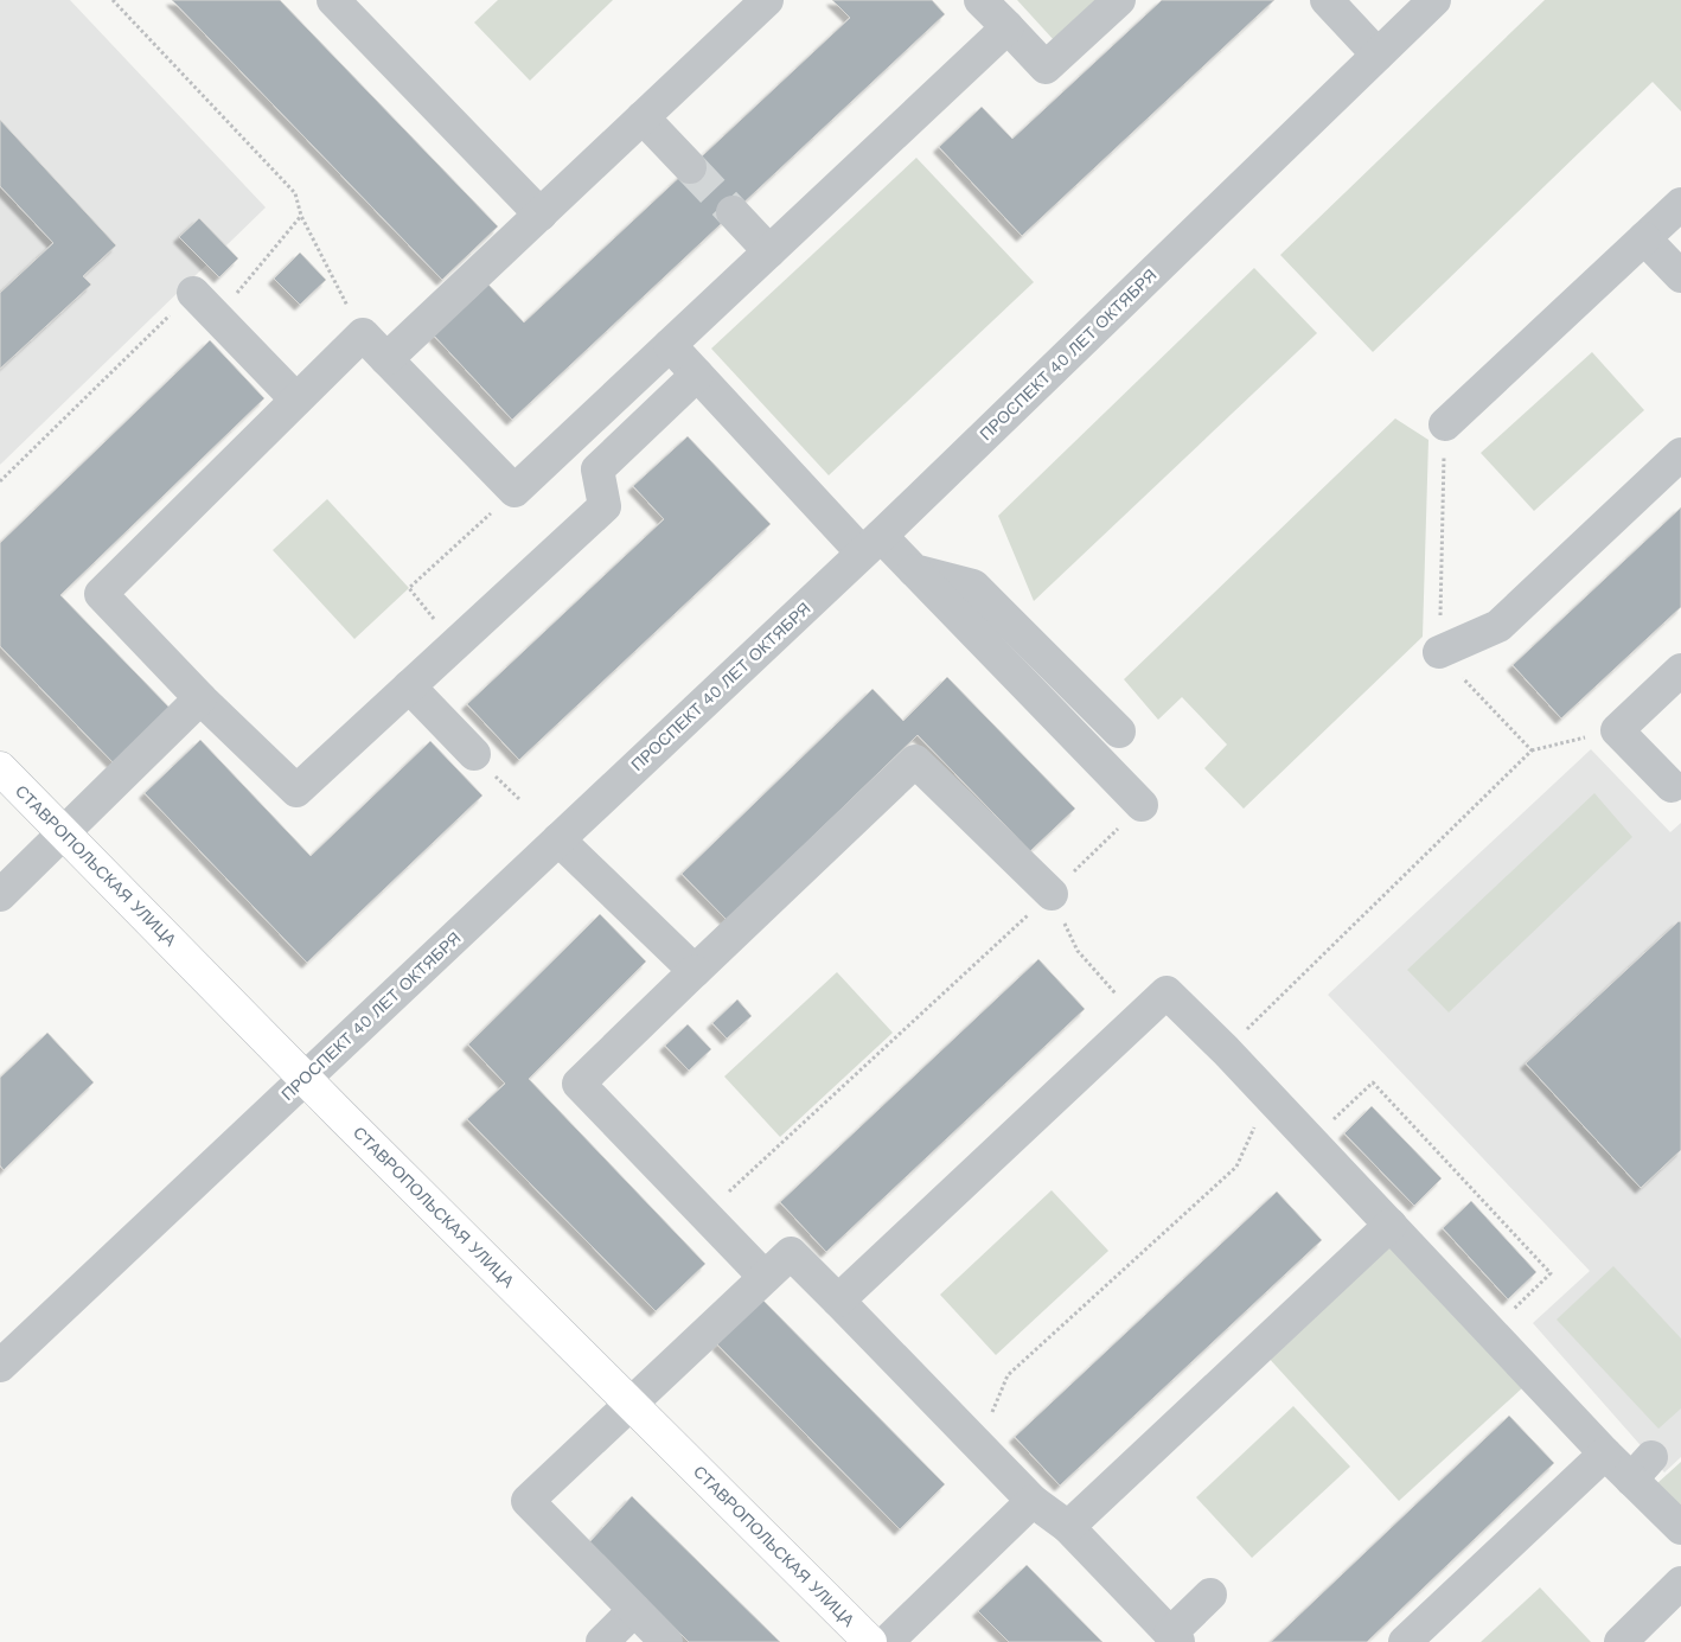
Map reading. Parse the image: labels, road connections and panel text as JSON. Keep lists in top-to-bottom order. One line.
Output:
{"streets":{"main road":["СТАВРОПОЛЬСКАЯ УЛИЦА"],"street":["ПРОСПЕКТ 40 ЛЕТ ОКТЯБРЯ"]},"crossings":[["ПРОСПЕКТ 40 ЛЕТ ОКТЯБРЯ","СТАВРОПОЛЬСКАЯ УЛИЦА"]]}
